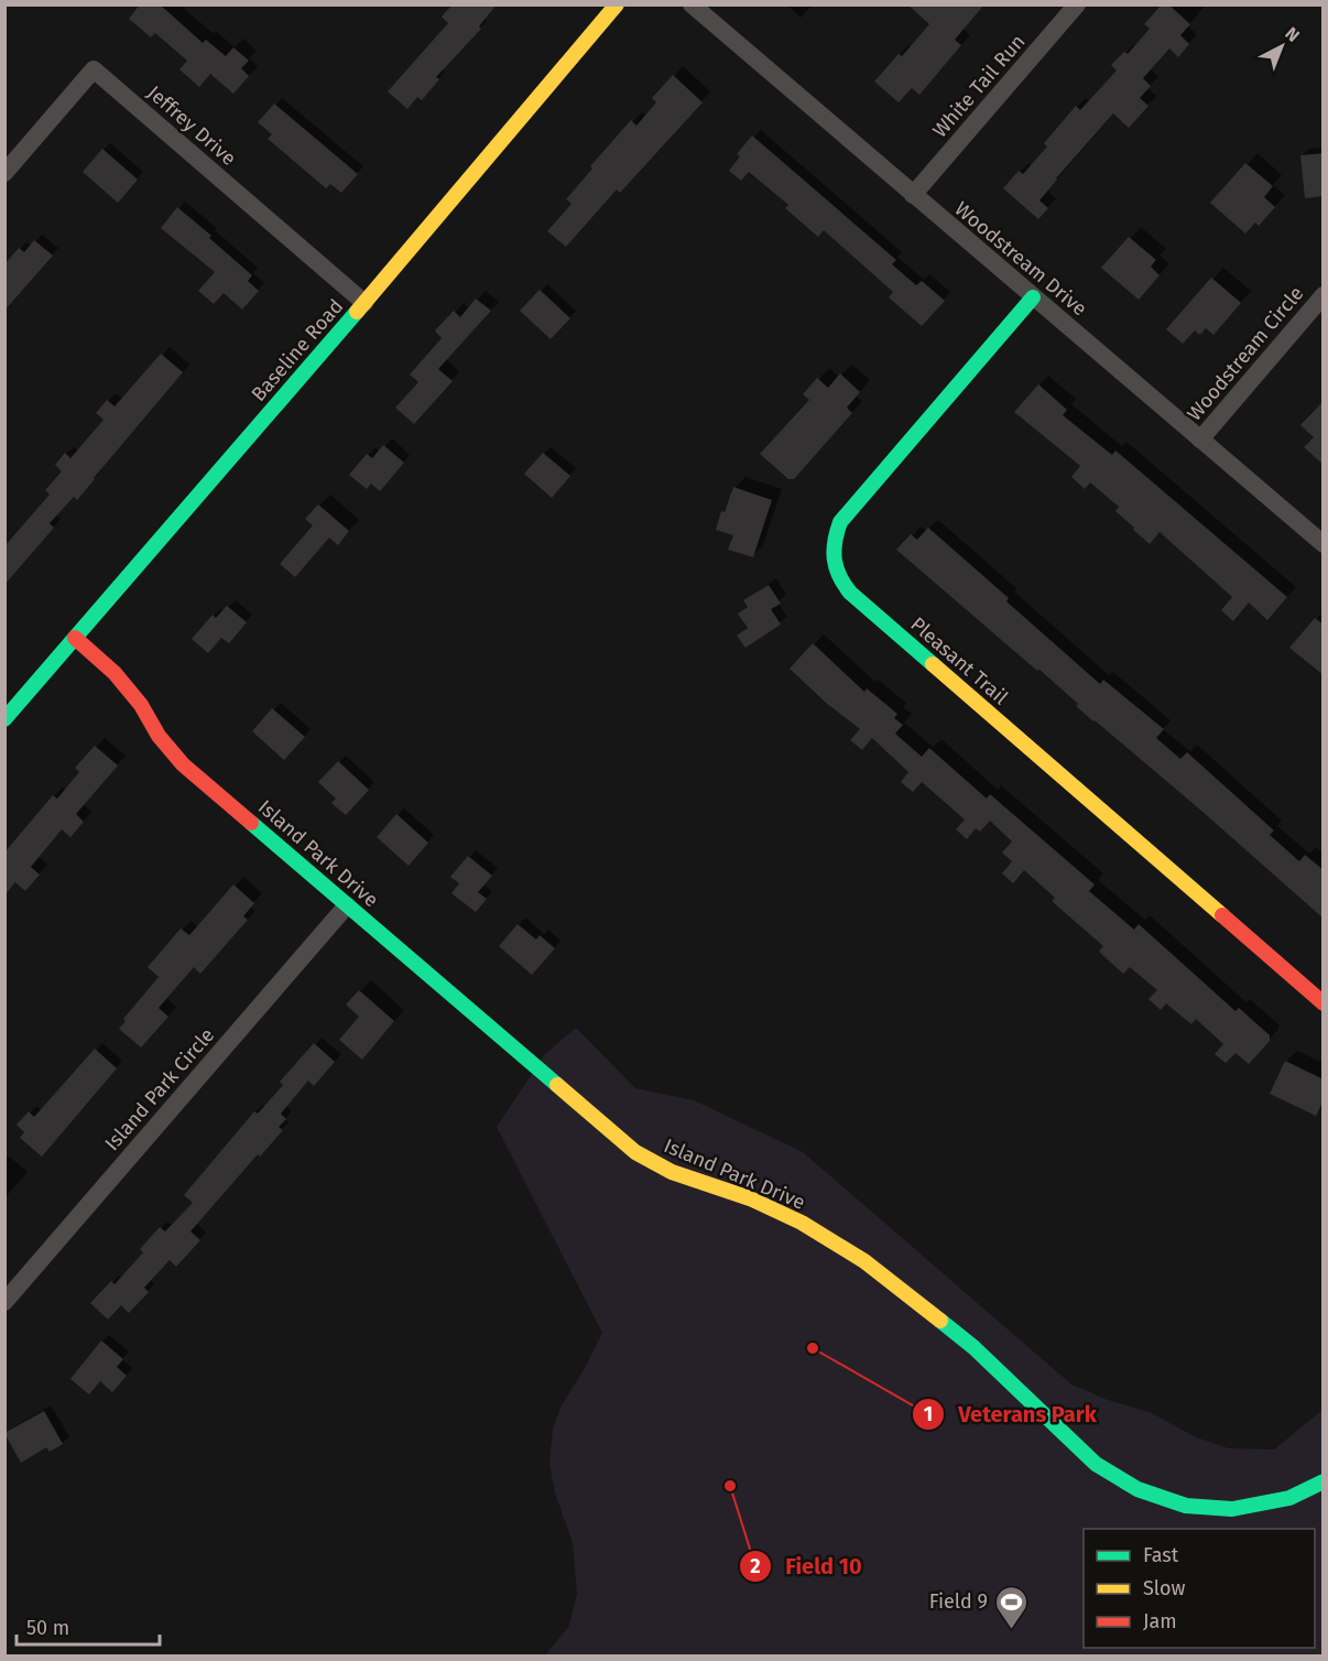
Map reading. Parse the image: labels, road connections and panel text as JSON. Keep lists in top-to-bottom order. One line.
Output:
{"streets":{"street":["White Tail Run","Jeffrey Drive","Woodstream Drive","Baseline Road","Woodstream Circle","Pleasant Trail","Island Park Drive","Island Park Circle"]},"crossings":[["White Tail Run","Woodstream Drive"],["Jeffrey Drive","Baseline Road"],["Woodstream Drive","Woodstream Circle"],["Woodstream Drive","Pleasant Trail"],["Baseline Road","Island Park Drive"],["Island Park Drive","Island Park Circle"]],"places":{"other":["Veterans Park","Field 10"],"sports":["Field 9"]},"legend":["Fast","Slow","Jam"],"scale_bar":"50 m","north":"top right"}
